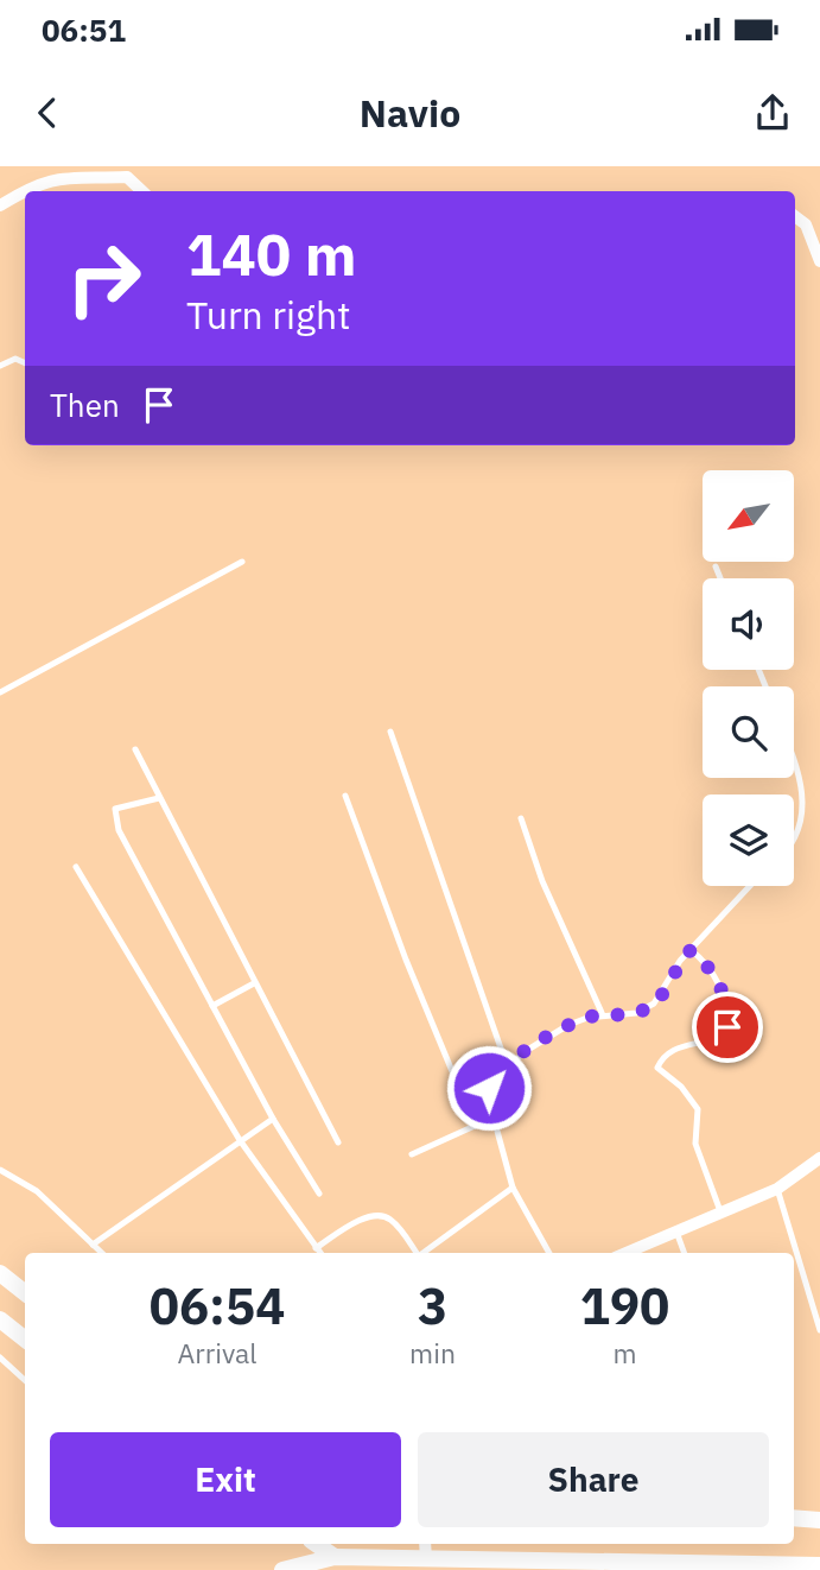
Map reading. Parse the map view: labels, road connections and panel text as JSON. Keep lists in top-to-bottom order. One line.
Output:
{"north":"bottom left","page":{"status":"06:51","header":"Navio","turn":["140 m","Turn right"],"then":"Then","eta":["06:54","Arrival","3","min","190","m"],"buttons":["Exit","Share"]}}
